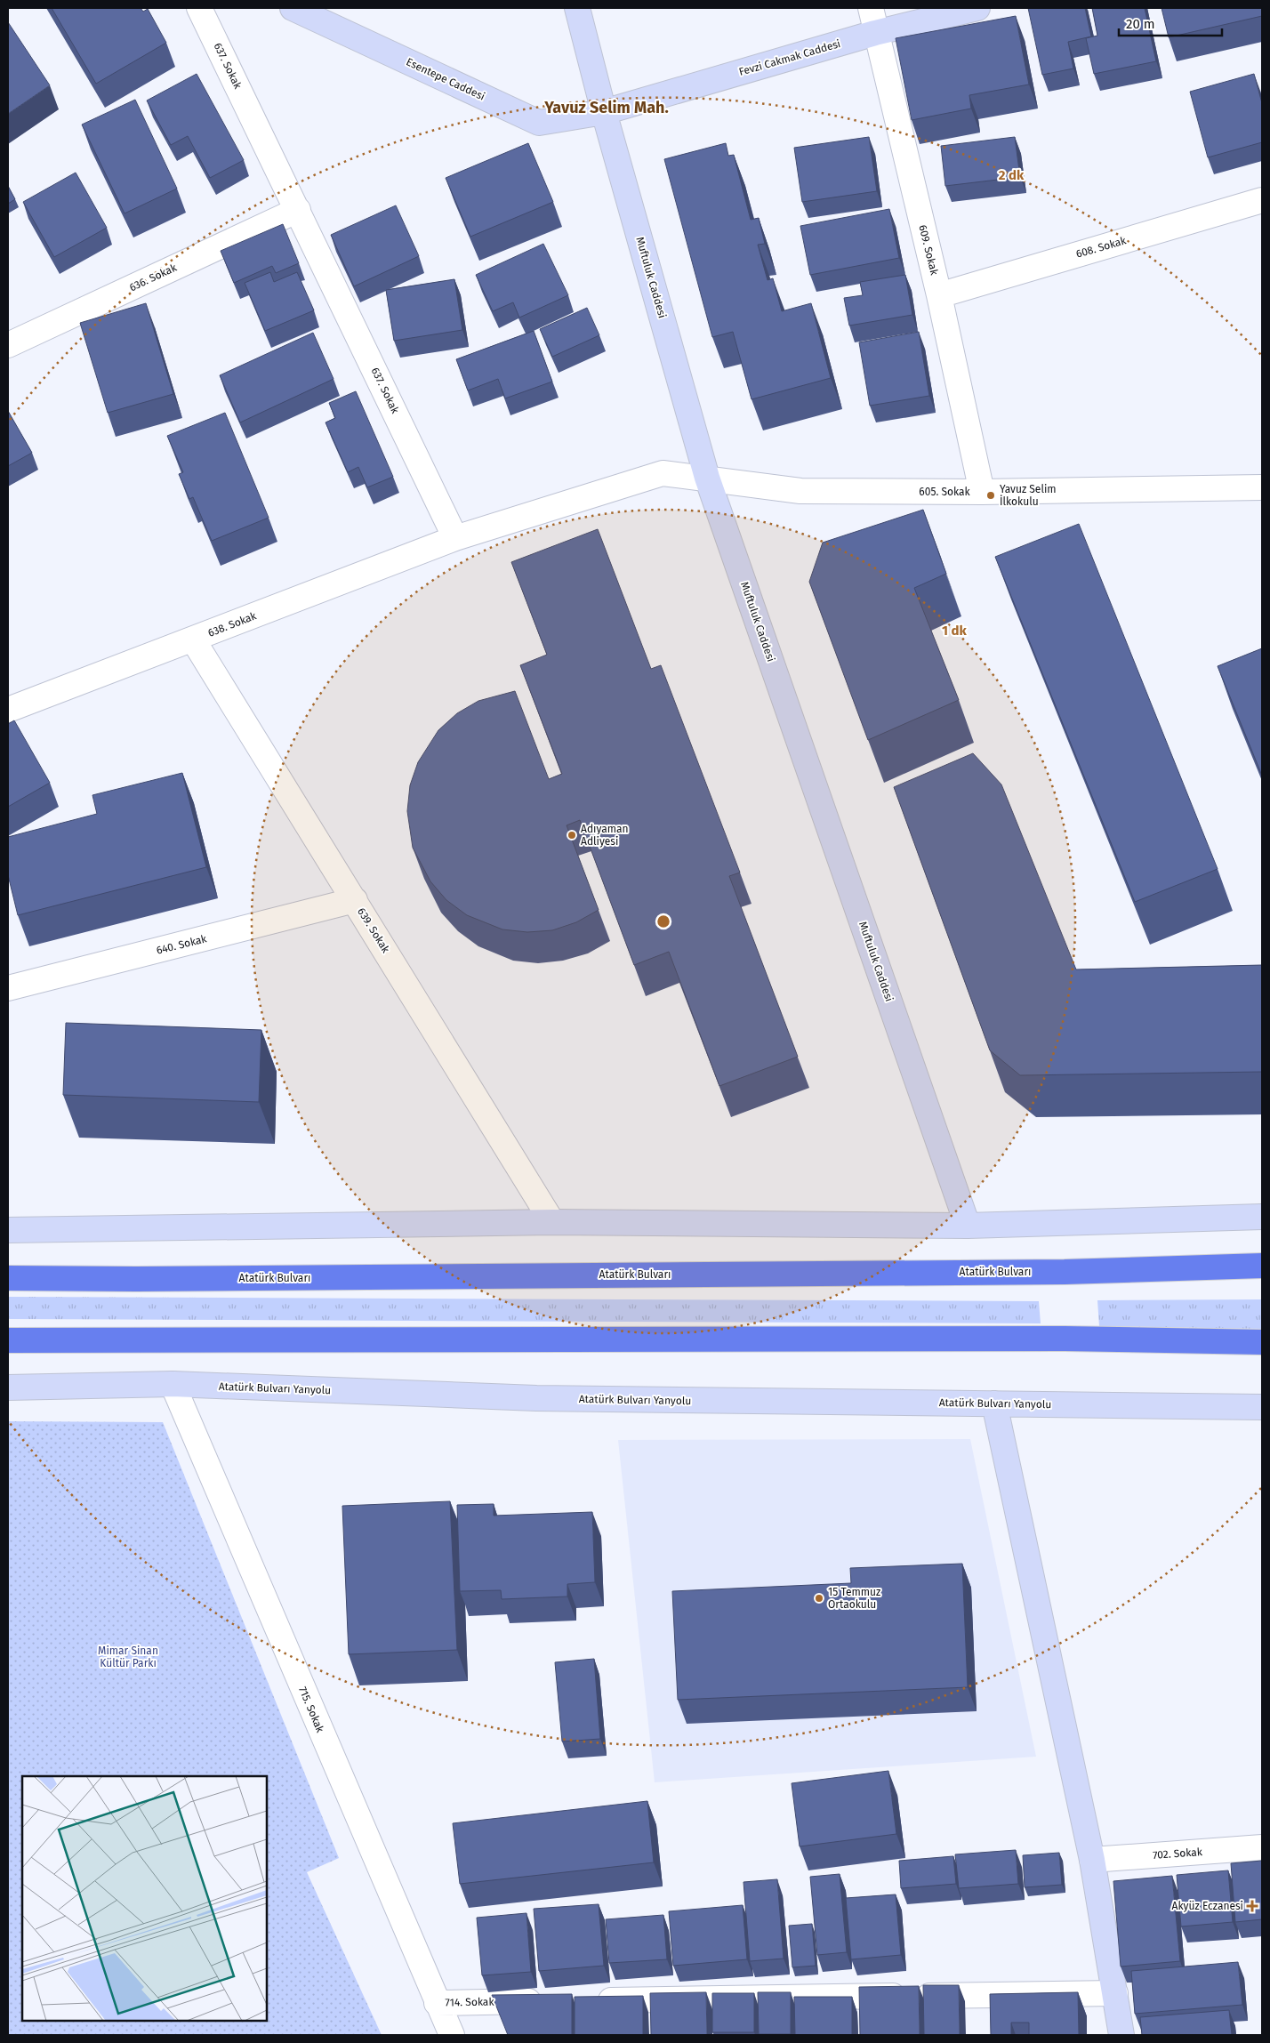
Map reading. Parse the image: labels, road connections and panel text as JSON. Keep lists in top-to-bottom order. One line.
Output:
{"streets":{"highway":["Atatürk Bulvarı"],"street":["Fevzi Cakmak Caddesi","637. Sokak","Esentepe Caddesi","608. Sokak","609. Sokak","636. Sokak","Muftuluk Caddesi","605. Sokak","638. Sokak","639. Sokak","640. Sokak","Atatürk Bulvarı Yanyolu","715. Sokak","702. Sokak","714. Sokak"]},"crossings":[["Fevzi Cakmak Caddesi","Esentepe Caddesi"],["Fevzi Cakmak Caddesi","609. Sokak"],["Fevzi Cakmak Caddesi","Muftuluk Caddesi"],["637. Sokak","636. Sokak"],["637. Sokak","638. Sokak"],["Esentepe Caddesi","Muftuluk Caddesi"],["608. Sokak","609. Sokak"],["609. Sokak","605. Sokak"],["Muftuluk Caddesi","605. Sokak"],["638. Sokak","639. Sokak"],["639. Sokak","640. Sokak"],["Atatürk Bulvarı Yanyolu","715. Sokak"],["715. Sokak","714. Sokak"]],"districts":["Yavuz Selim Mah."],"parks":["Mimar Sinan Kültür Parkı"],"places":{"other":["Yavuz Selim İlkokulu","Adıyaman Adliyesi","15 Temmuz Ortaokulu"],"health":["Akyüz Eczanesi"]},"scale_bar":"20 m","rings":["2 dk","1 dk"]}
